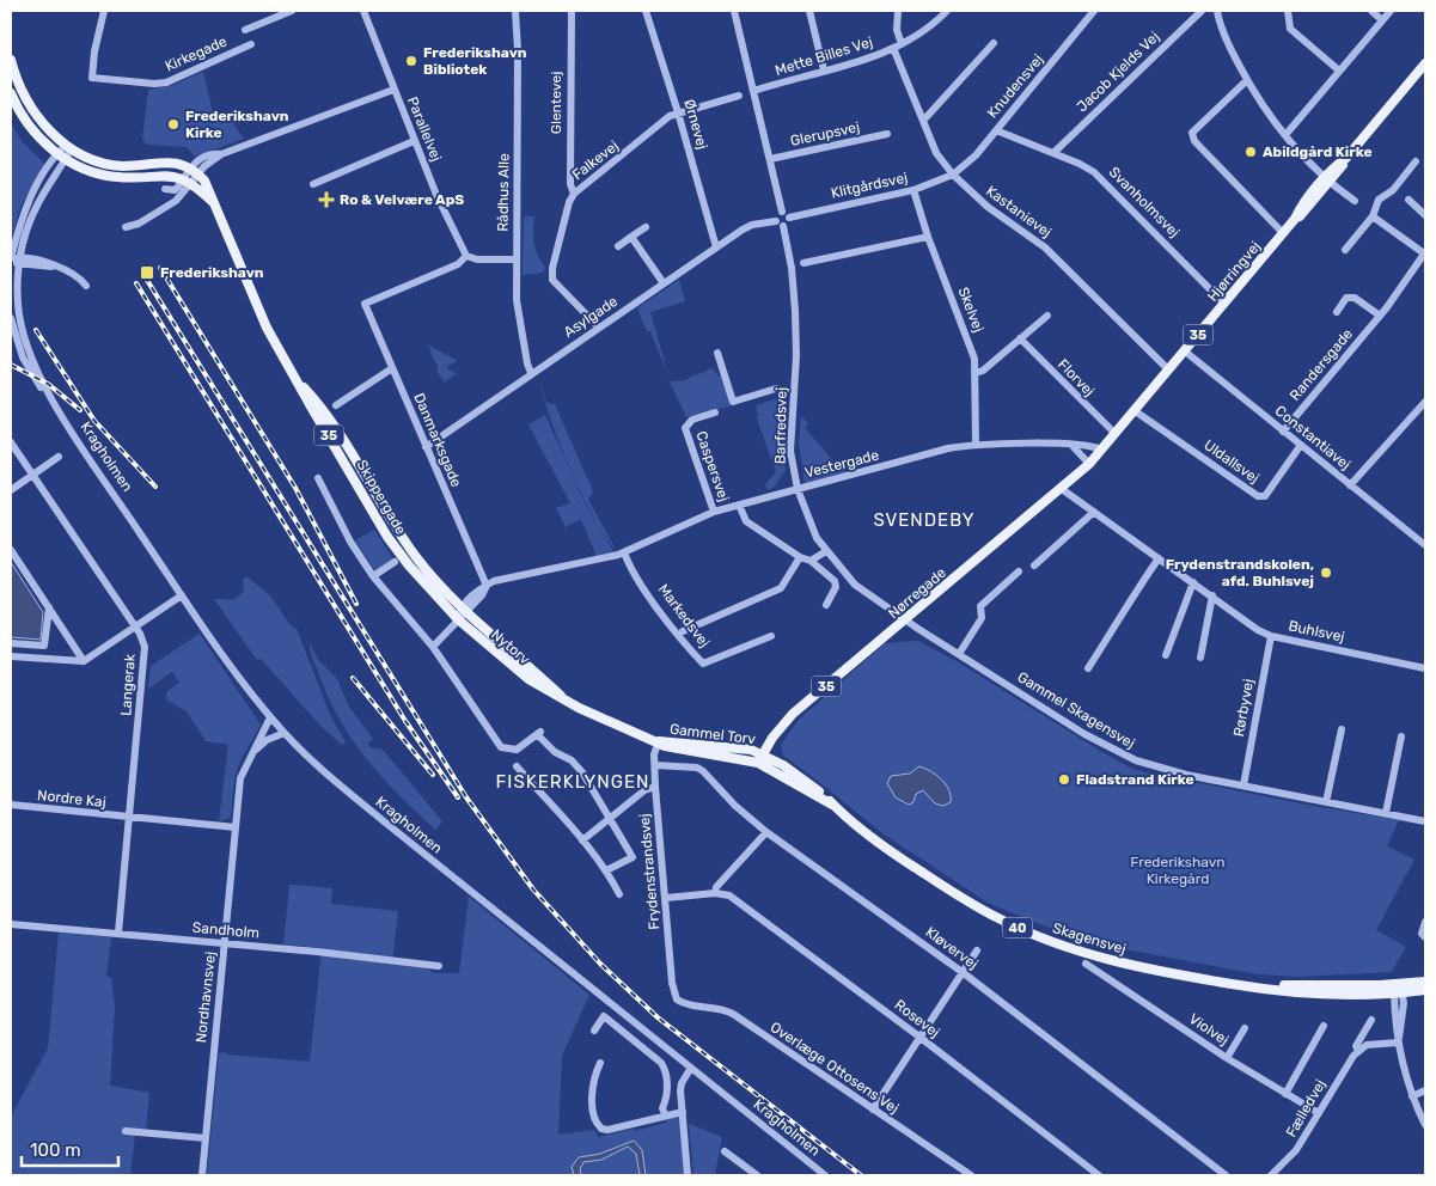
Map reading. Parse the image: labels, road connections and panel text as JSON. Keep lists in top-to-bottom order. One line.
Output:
{"streets":{"main road":["Hjørringvej","35","Skippergade","Nørregade","Nytorv","Gammel Torv","40","Skagensvej"],"street":["Kirkegade","Mette Billes Vej","Jacob Kjelds Vej","Knudensvej","Glentevej","Ørnevej","Parallelvej","Glerupsvej","Falkevej","Klitgårdsvej","Rådhus Alle","Svanholmsvej","Kastanievej","Skelvej","Asylgade","Randersgade","Florvej","Barfredsvej","Constantiavej","Danmarksgade","Kragholmen","Uldallsvej","Vestergade","Caspersvej","Markedsvej","Buhlsvej","Langerak","Rørbyvej","Gammel Skagensvej","Nordre Kaj","Frydenstrandsvej","Sandholm","Kløvervej","Nordhavnsvej","Rosevej","Violvej","Overlæge Ottosens Vej","Fælledvej"]},"crossings":[["Mette Billes Vej","Kastanievej"],["Jacob Kjelds Vej","Svanholmsvej"],["Knudensvej","Klitgårdsvej"],["Knudensvej","Svanholmsvej"],["Knudensvej","Kastanievej"],["Glentevej","Falkevej"],["Ørnevej","Falkevej"],["Ørnevej","Asylgade"],["Parallelvej","Danmarksgade"],["Falkevej","Asylgade"],["Klitgårdsvej","Kastanievej"],["Klitgårdsvej","Skelvej"],["Rådhus Alle","Asylgade"],["Svanholmsvej","Hjørringvej"],["Kastanievej","Hjørringvej"],["Hjørringvej","Florvej"],["Hjørringvej","Constantiavej"],["Hjørringvej","Uldallsvej"],["Hjørringvej","Vestergade"],["Hjørringvej","Nørregade"],["Skelvej","Vestergade"],["Asylgade","Barfredsvej"],["Asylgade","Danmarksgade"],["Randersgade","Constantiavej"],["Barfredsvej","Vestergade"],["Barfredsvej","Nørregade"],["Barfredsvej","Gammel Skagensvej"],["Constantiavej","Uldallsvej"],["Danmarksgade","Vestergade"],["Kragholmen","Nordhavnsvej"],["Vestergade","Caspersvej"],["Vestergade","Nørregade"],["Vestergade","Markedsvej"],["Skippergade","Nytorv"],["Nørregade","Buhlsvej"],["Nørregade","Gammel Skagensvej"],["Nørregade","Gammel Torv"],["Nørregade","Skagensvej"],["Buhlsvej","Rørbyvej"],["Nytorv","Gammel Torv"],["Langerak","Nordre Kaj"],["Langerak","Sandholm"],["Rørbyvej","Gammel Skagensvej"],["Gammel Torv","Frydenstrandsvej"],["Gammel Torv","Skagensvej"],["Nordre Kaj","Nordhavnsvej"],["Frydenstrandsvej","Kløvervej"],["Frydenstrandsvej","Overlæge Ottosens Vej"],["Sandholm","Nordhavnsvej"],["Violvej","Fælledvej"]],"districts":["SVENDEBY","FISKERKLYNGEN"],"parks":["Frederikshavn Kirkegård"],"places":{"other":["Frederikshavn Bibliotek","Frederikshavn Kirke","Abildgård Kirke","Frydenstrandskolen, afd. Buhlsvej","Fladstrand Kirke"],"health":["Ro & Velvære ApS"],"transit":["Frederikshavn"]},"scale_bar":"100 m"}
